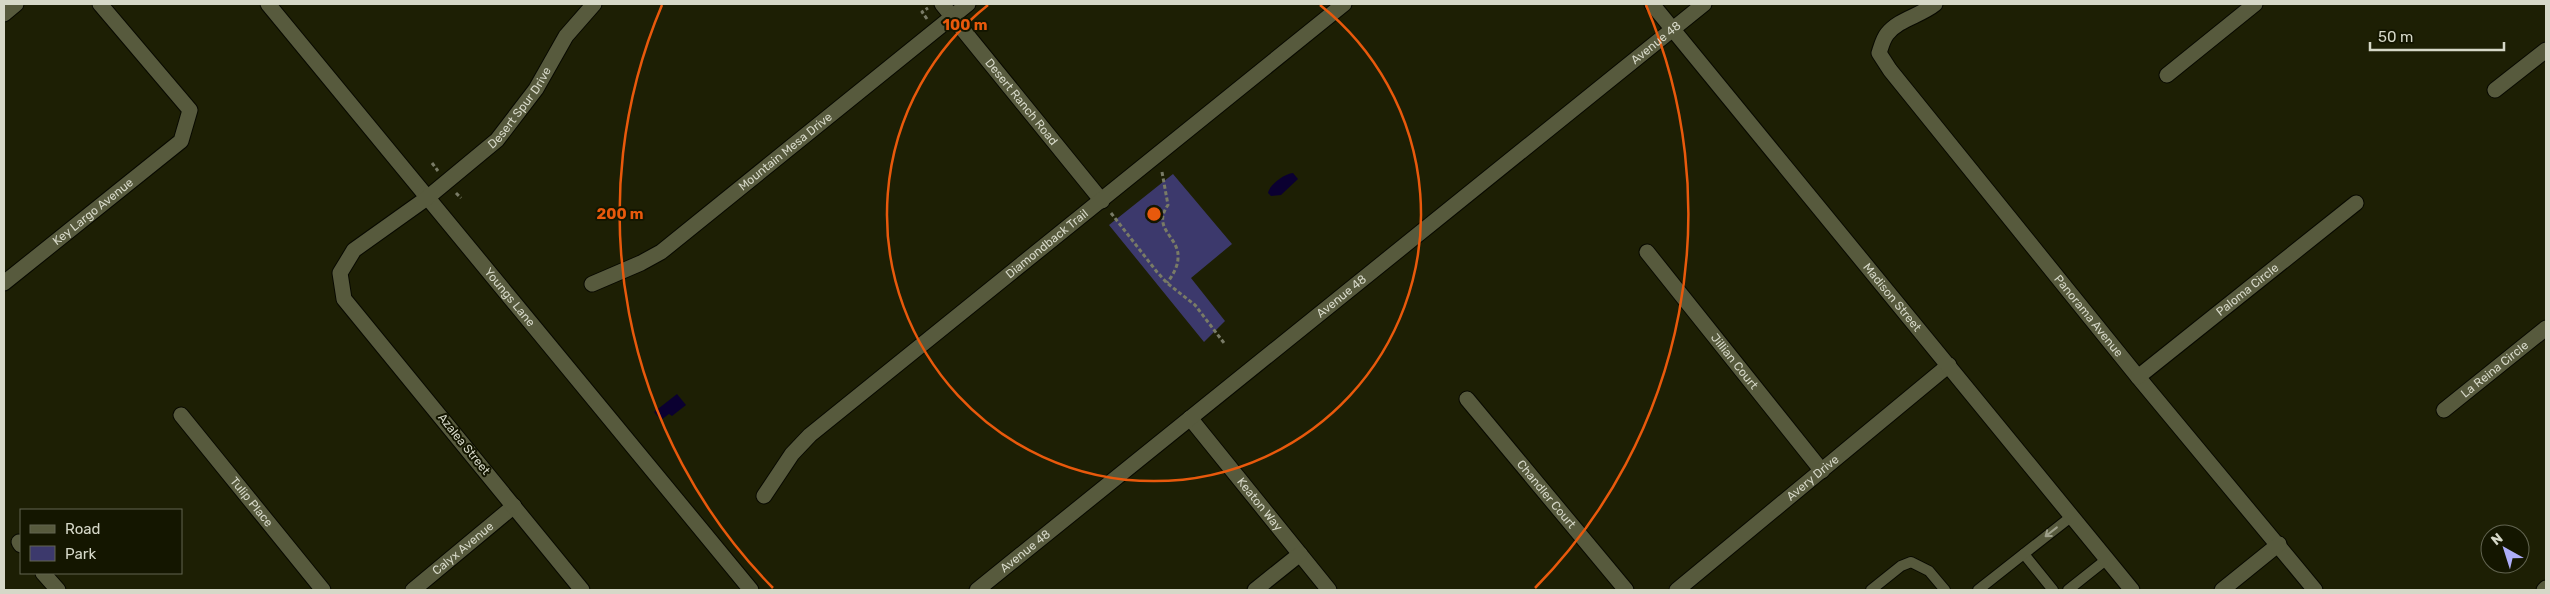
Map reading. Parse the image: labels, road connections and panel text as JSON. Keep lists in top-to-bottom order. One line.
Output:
{"streets":{"street":["Avenue 48","Desert Ranch Road","Desert Spur Drive","Mountain Mesa Drive","Key Largo Avenue","Diamondback Trail","Paloma Circle","Madison Street","Youngs Lane","Panorama Avenue","Jillian Court","La Reina Circle","Azalea Street","Avery Drive","Chandler Court","Tulip Place","Keaton Way","Calyx Avenue"]},"crossings":[["Avenue 48","Madison Street"],["Avenue 48","Keaton Way"],["Desert Ranch Road","Mountain Mesa Drive"],["Desert Ranch Road","Diamondback Trail"],["Desert Spur Drive","Youngs Lane"],["Desert Spur Drive","Azalea Street"],["Paloma Circle","Panorama Avenue"],["Madison Street","Avery Drive"],["Jillian Court","Avery Drive"],["Azalea Street","Calyx Avenue"]],"legend":["Road","Park"],"scale_bar":"50 m","north":"top left","rings":["100 m","200 m"]}
